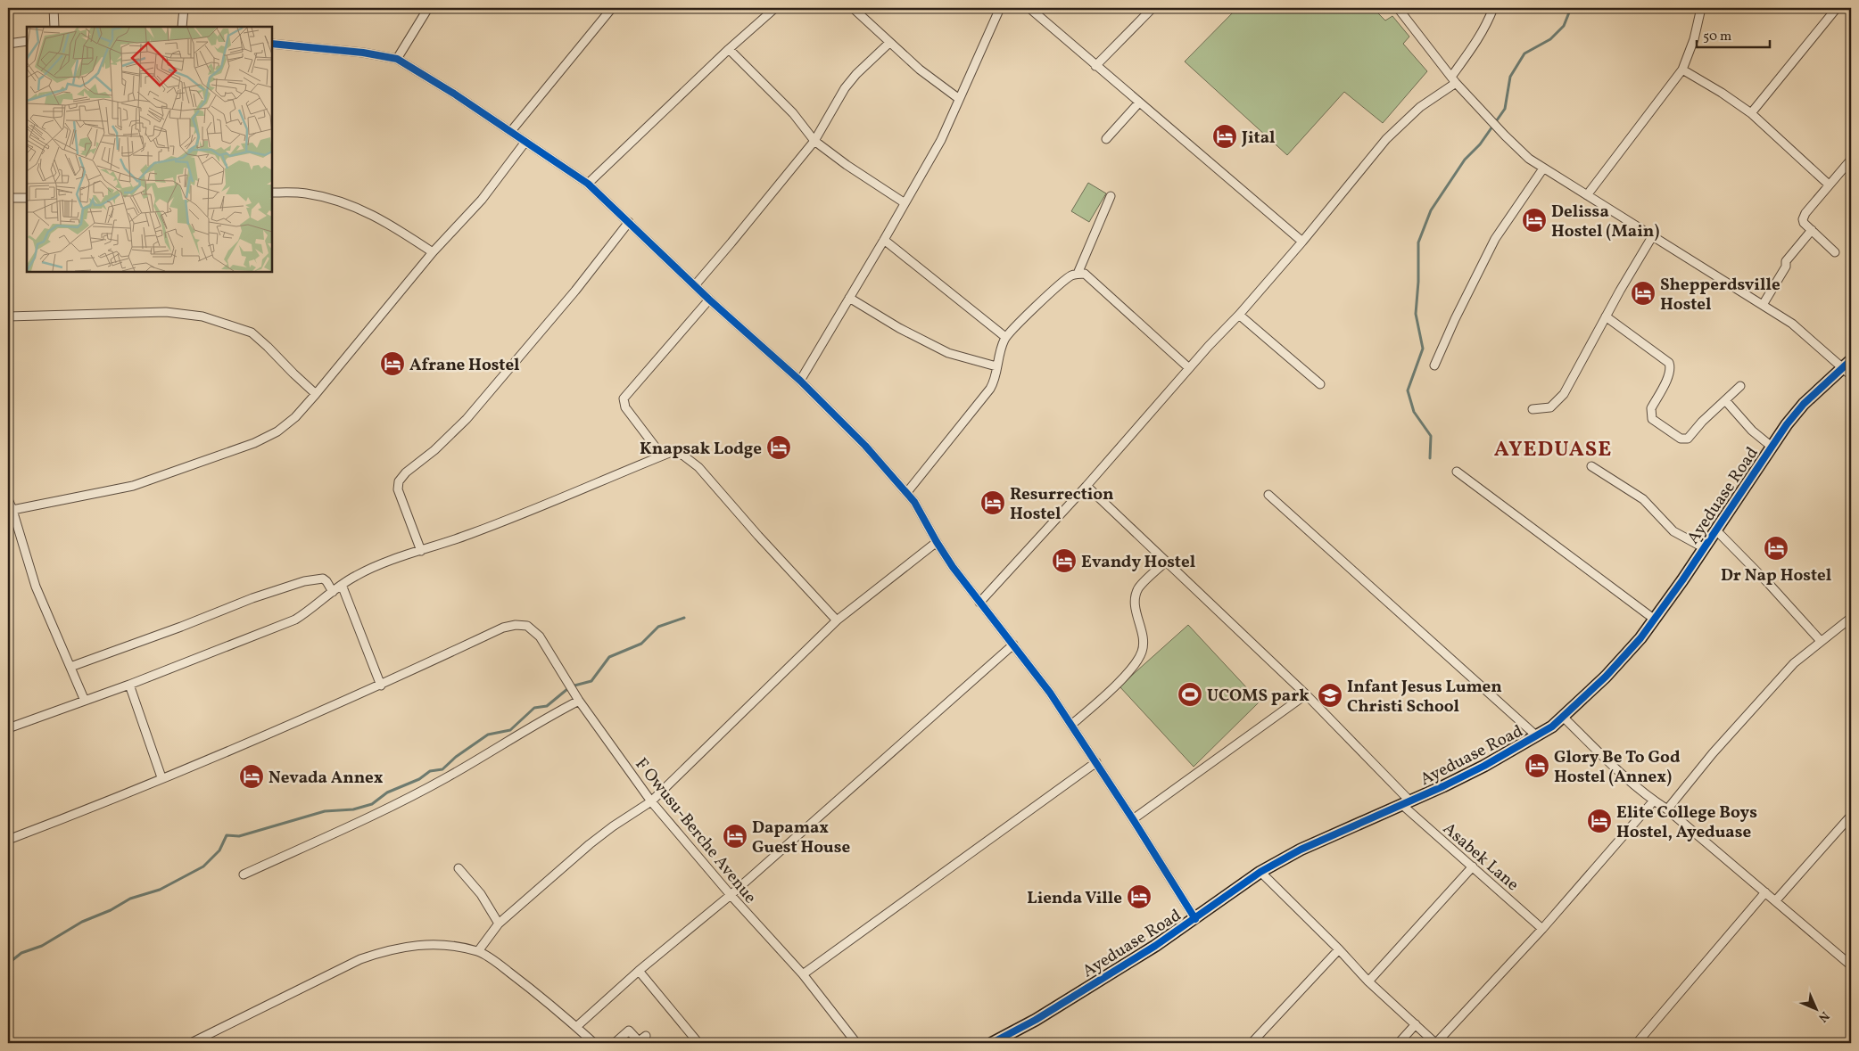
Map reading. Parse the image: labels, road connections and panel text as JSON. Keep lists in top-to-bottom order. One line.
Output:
{"streets":{"street":["Ayeduase Road","F Owusu-Berche Avenue","Asabek Lane"]},"crossings":[["Ayeduase Road","Asabek Lane"]],"districts":["AYEDUASE"],"places":{"hotel":["Jital","Delissa Hostel (Main)","Shepperdsville Hostel","Afrane Hostel","Knapsak Lodge","Resurrection Hostel","Dr Nap Hostel","Evandy Hostel","Glory Be To God Hostel (Annex)","Nevada Annex","Elite College Boys Hostel, Ayeduase","Dapamax Guest House","Lienda Ville"],"sports":["UCOMS park"],"school or university":["Infant Jesus Lumen Christi School"]},"scale_bar":"50 m","north":"bottom right"}
